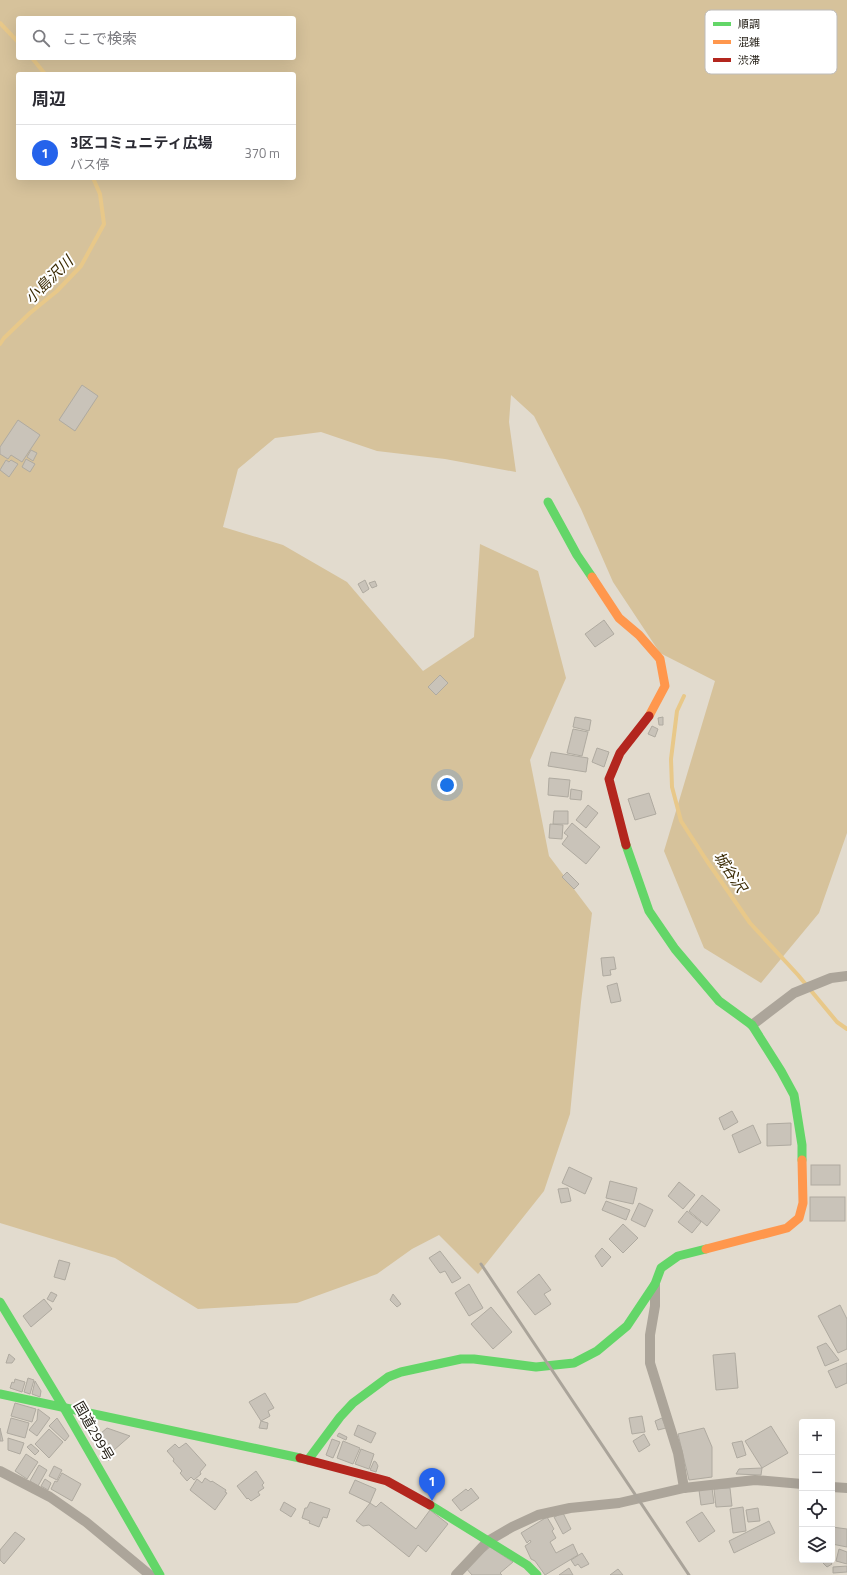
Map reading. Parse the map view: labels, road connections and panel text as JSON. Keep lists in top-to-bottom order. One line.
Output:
{"streets":{"main road":["国道299号"]},"water":["小島沢川","城谷沢"],"legend":["順調","混雑","渋滞"],"page":{"search":"ここで検索","heading":"周辺","list":[{"mark":"1","name":"3区コミュニティ広場","note":"バス停","value":"370 m"}],"map_buttons":["+","−"],"pins":"1"}}
